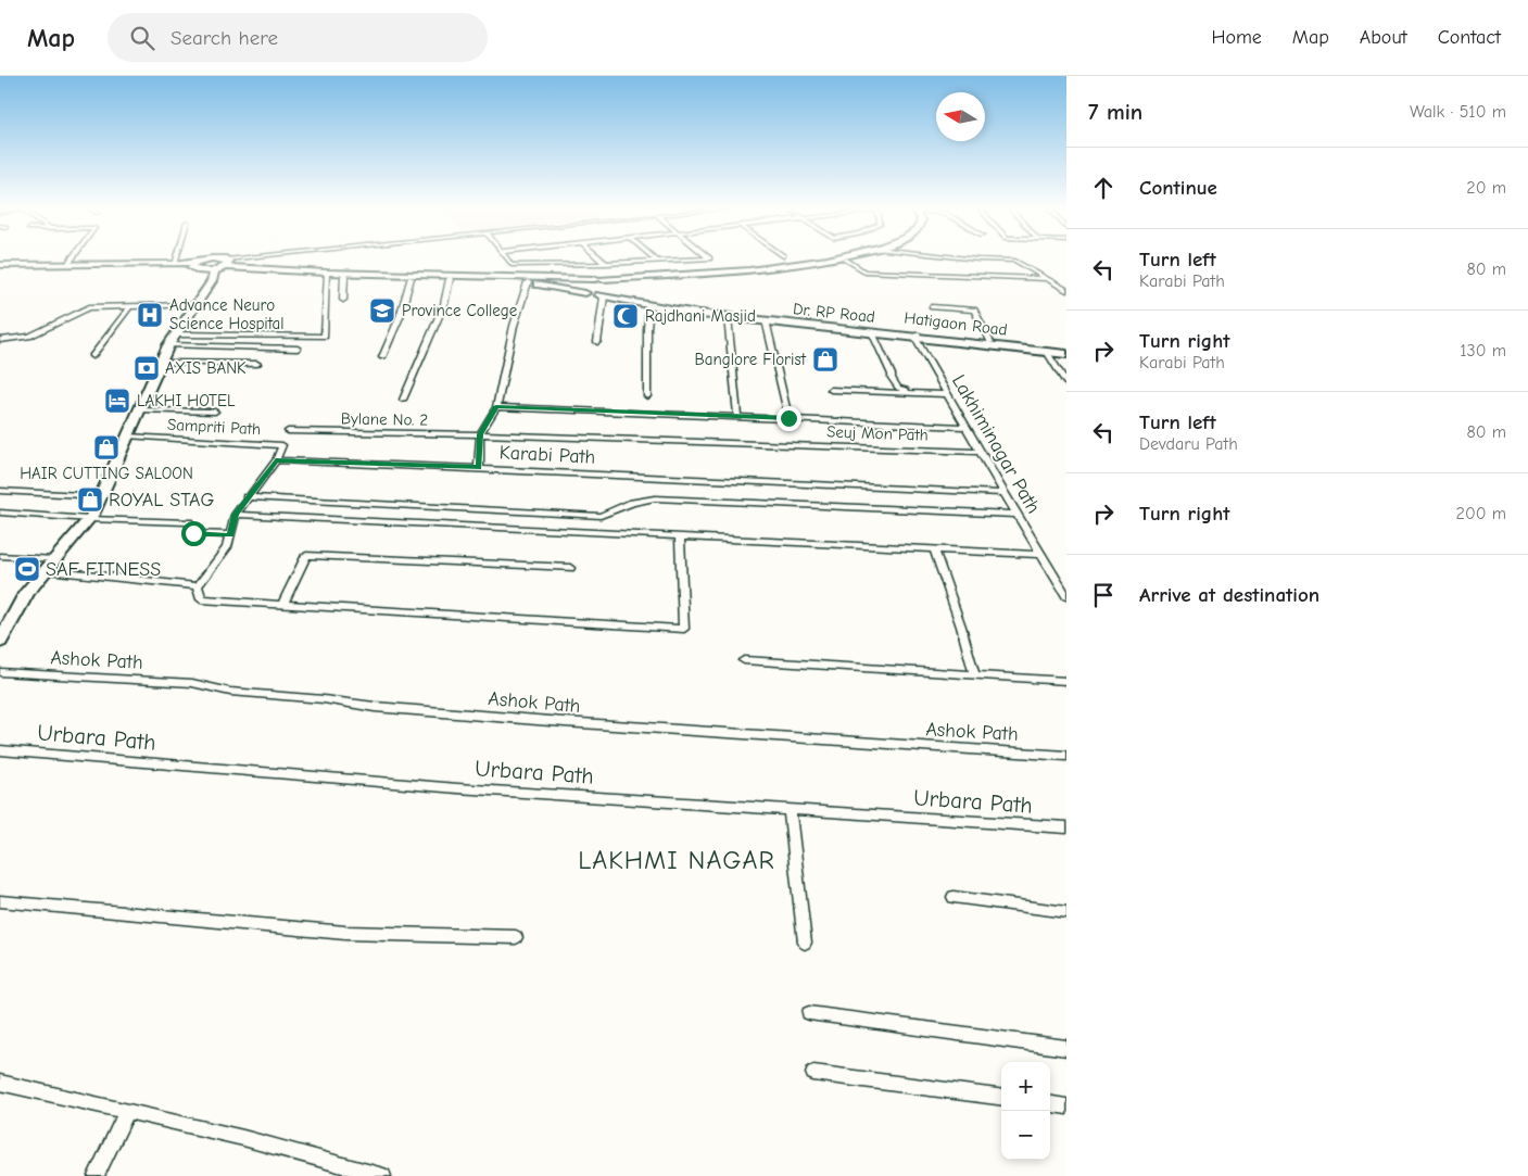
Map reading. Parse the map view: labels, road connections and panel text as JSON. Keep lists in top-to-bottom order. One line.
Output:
{"streets":{"main road":["Dr. RP Road","Hatigaon Road"],"street":["Bylane No. 2","Sampriti Path","Seuj Mon Path","Lakhiminagar Path","Karabi Path","Ashok Path","Urbara Path"]},"crossings":[["Dr. RP Road","Hatigaon Road"],["Dr. RP Road","Lakhiminagar Path"],["Hatigaon Road","Lakhiminagar Path"],["Bylane No. 2","Seuj Mon Path"],["Sampriti Path","Karabi Path"],["Seuj Mon Path","Lakhiminagar Path"],["Lakhiminagar Path","Karabi Path"]],"districts":["LAKHMI NAGAR"],"places":{"school or university":["Province College"],"hospital":["Advance Neuro Science Hospital"],"mosque":["Rajdhani Masjid"],"shop":["Banglore Florist","HAIR CUTTING SALOON","ROYAL STAG"],"bank":["AXIS BANK"],"hotel":["LAKHI HOTEL"],"sports":["SAF FITNESS"]},"north":"left","page":{"header":"Map","search":"Search here","nav":["Home","Map","About","Contact"],"heading":["7 min","Walk · 510 m"],"list":[["Continue","20 m"],["Turn left","Karabi Path","80 m"],["Turn right","Karabi Path","130 m"],["Turn left","Devdaru Path","80 m"],["Turn right","200 m"],"Arrive at destination"],"map_buttons":["+","−"]}}
